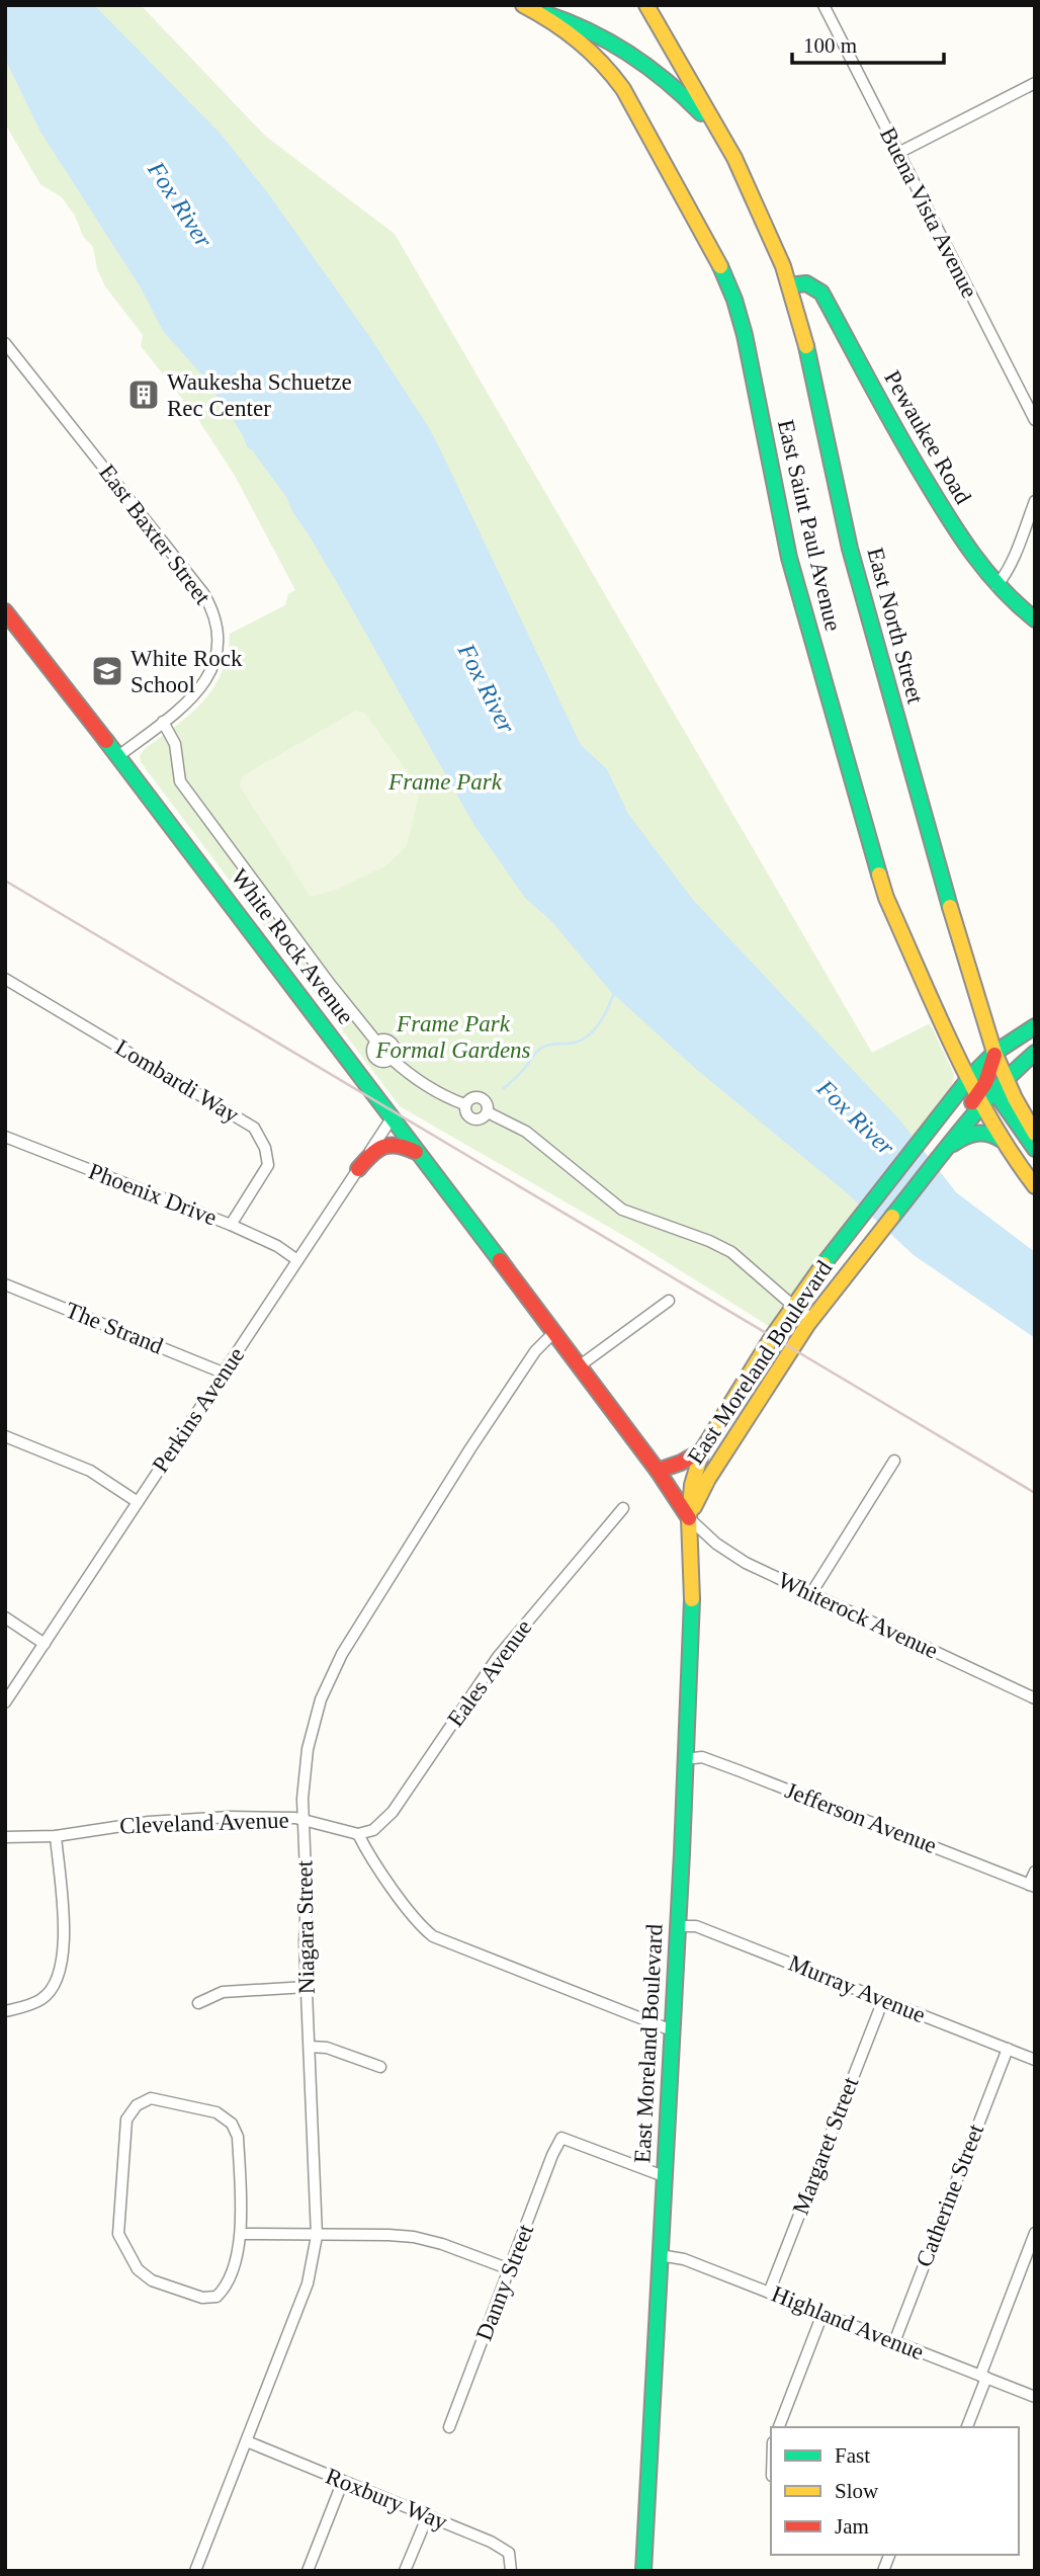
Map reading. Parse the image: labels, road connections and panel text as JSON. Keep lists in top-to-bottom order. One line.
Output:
{"streets":{"main road":["Pewaukee Road","East Saint Paul Avenue","East North Street","White Rock Avenue","East Moreland Boulevard"],"street":["Buena Vista Avenue","East Baxter Street","Lombardi Way","Phoenix Drive","The Strand","Perkins Avenue","Whiterock Avenue","Eales Avenue","Jefferson Avenue","Cleveland Avenue","Niagara Street","Murray Avenue","Margaret Street","Catherine Street","Danny Street","Highland Avenue","Roxbury Way"]},"crossings":[["Pewaukee Road","East North Street"],["East Saint Paul Avenue","East North Street"],["East Saint Paul Avenue","East Moreland Boulevard"],["East Baxter Street","White Rock Avenue"],["East North Street","East Moreland Boulevard"],["White Rock Avenue","East Moreland Boulevard"],["White Rock Avenue","Perkins Avenue"],["White Rock Avenue","Whiterock Avenue"],["White Rock Avenue","Niagara Street"],["Lombardi Way","Phoenix Drive"],["Phoenix Drive","Perkins Avenue"],["The Strand","Perkins Avenue"],["East Moreland Boulevard","Whiterock Avenue"],["East Moreland Boulevard","Jefferson Avenue"],["East Moreland Boulevard","Murray Avenue"],["East Moreland Boulevard","Danny Street"],["East Moreland Boulevard","Highland Avenue"],["Eales Avenue","Cleveland Avenue"],["Cleveland Avenue","Niagara Street"],["Niagara Street","Roxbury Way"],["Murray Avenue","Margaret Street"],["Murray Avenue","Catherine Street"],["Margaret Street","Highland Avenue"],["Catherine Street","Highland Avenue"]],"water":["Fox River"],"parks":["Frame Park","Frame Park Formal Gardens"],"places":{"building":["Waukesha Schuetze Rec Center"],"school or university":["White Rock School"]},"legend":["Fast","Slow","Jam"],"scale_bar":"100 m"}
